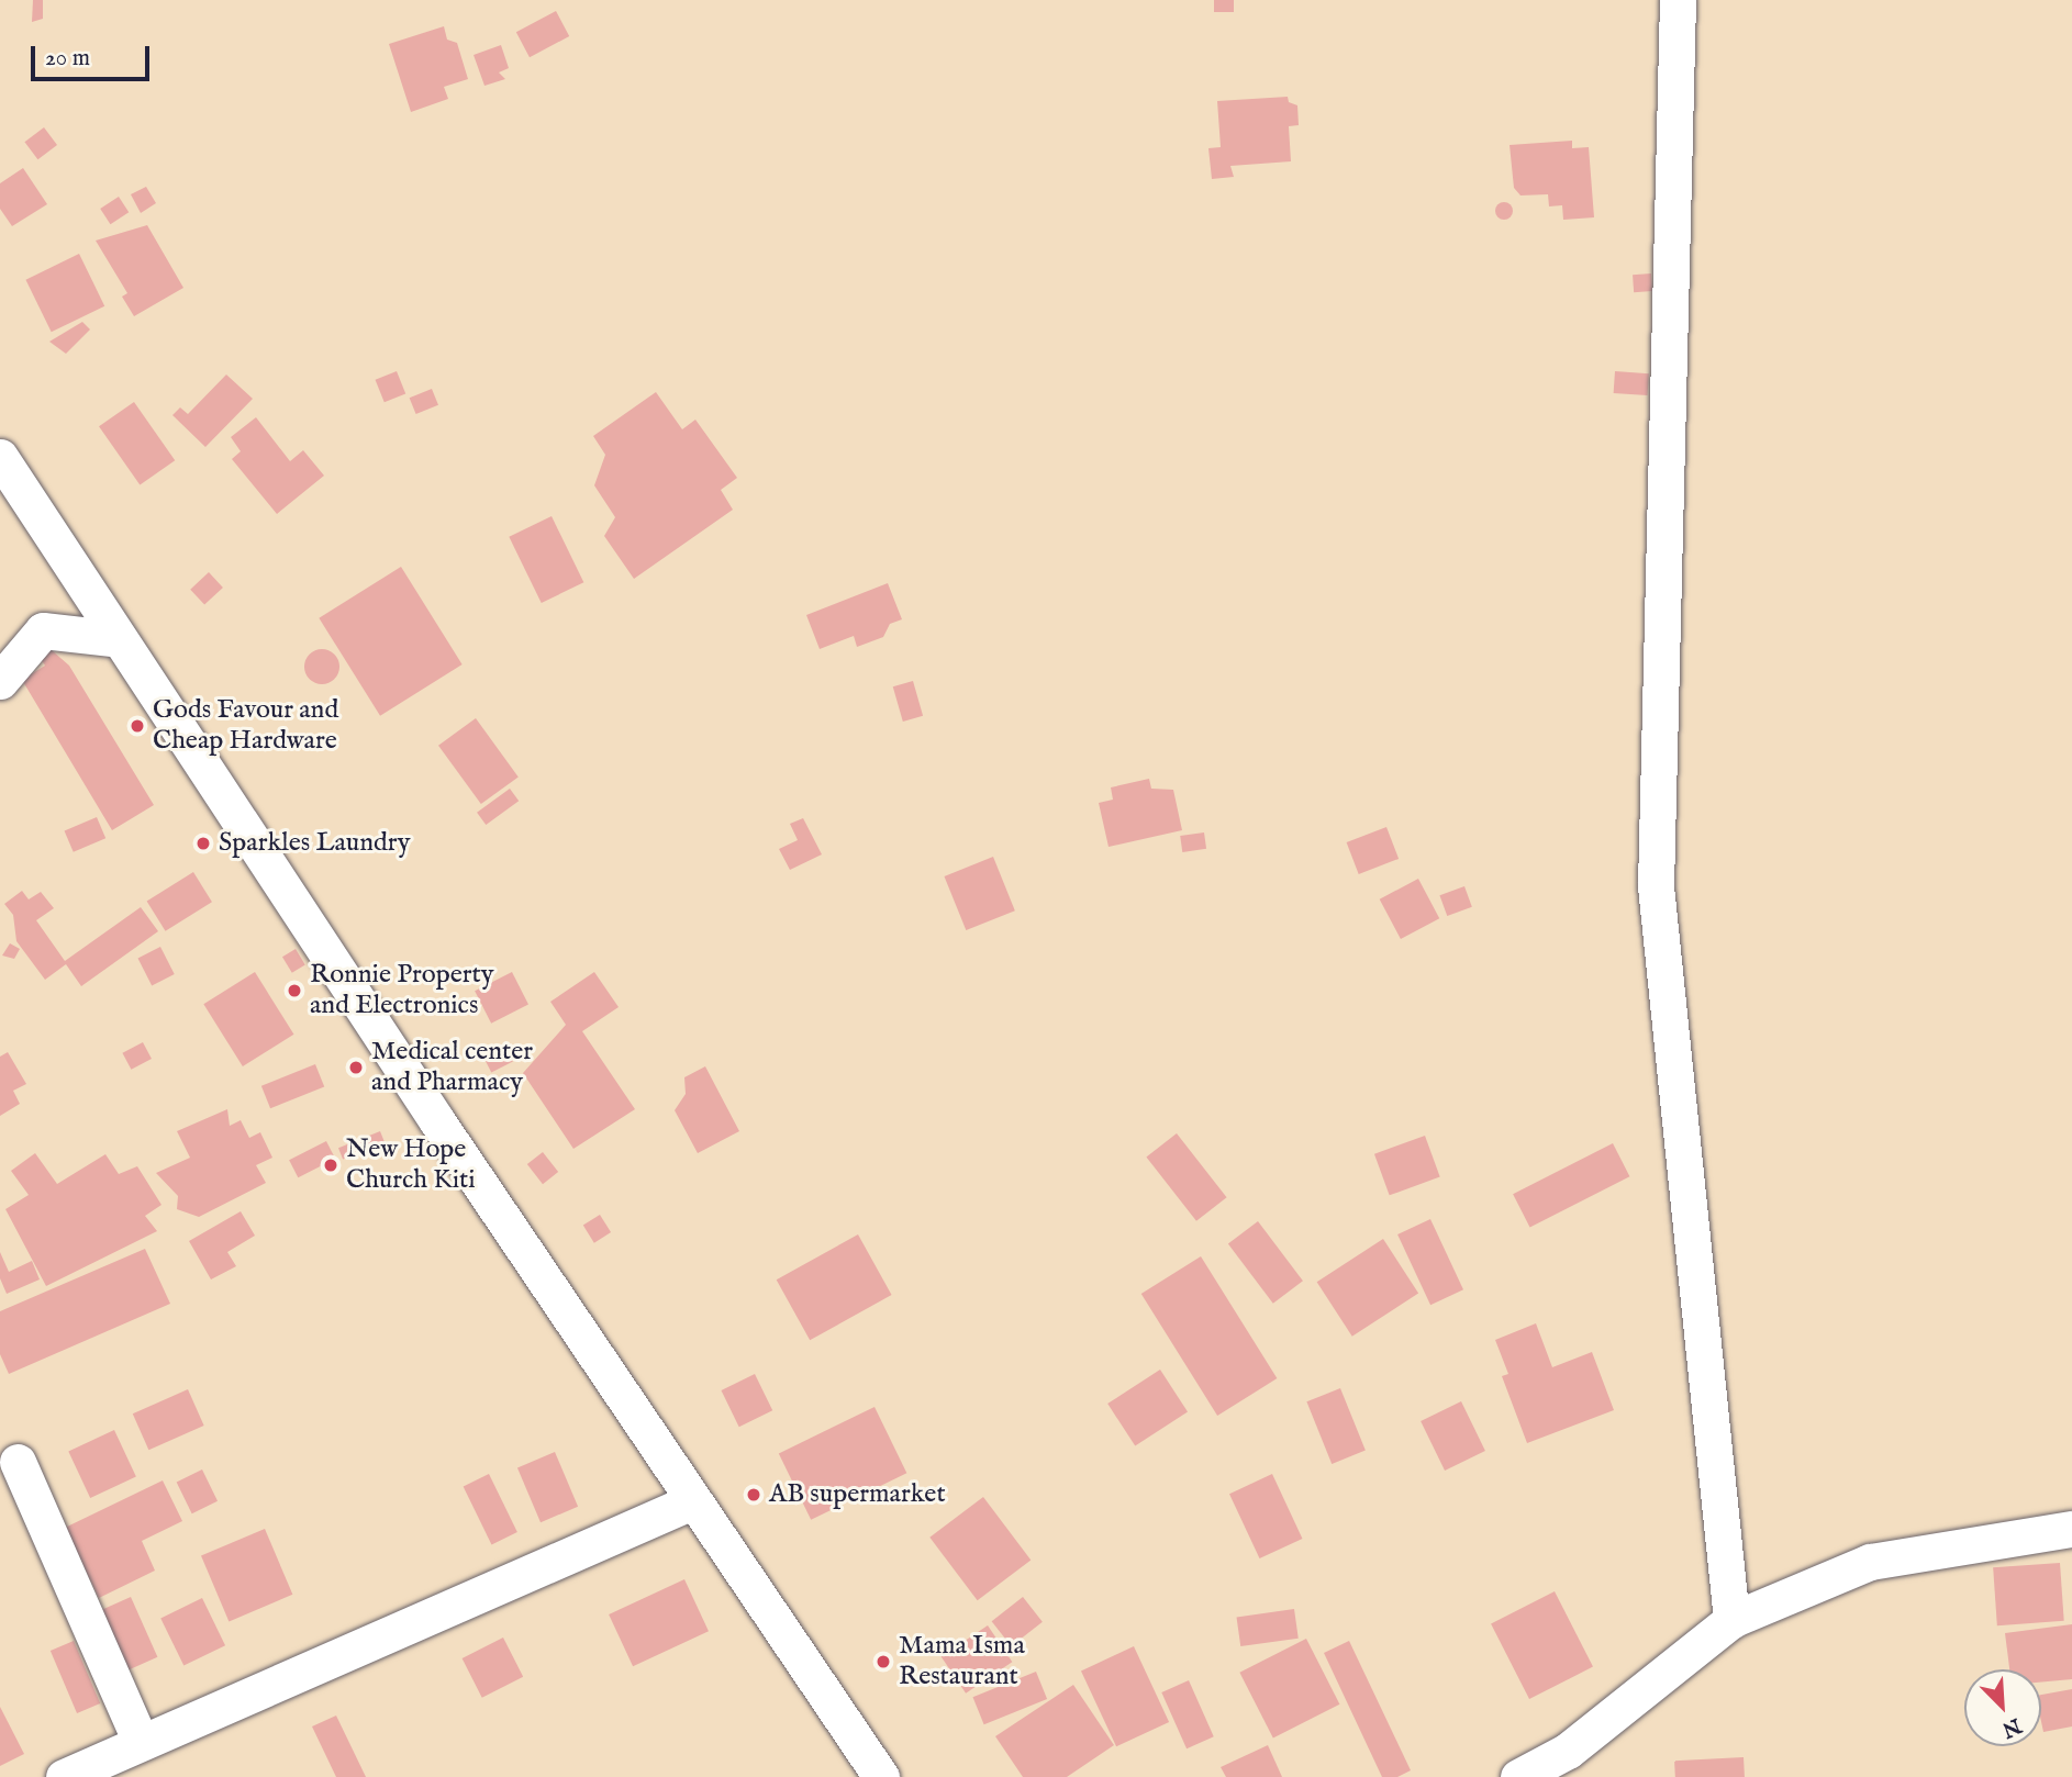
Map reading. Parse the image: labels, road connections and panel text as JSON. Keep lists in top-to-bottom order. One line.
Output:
{"places":["Gods Favour and Cheap Hardware","Sparkles Laundry","Ronnie Property and Electronics","Medical center and Pharmacy","New Hope Church Kiti","AB supermarket","Mama Isma Restaurant"],"scale_bar":"20 m","north":"bottom right"}
